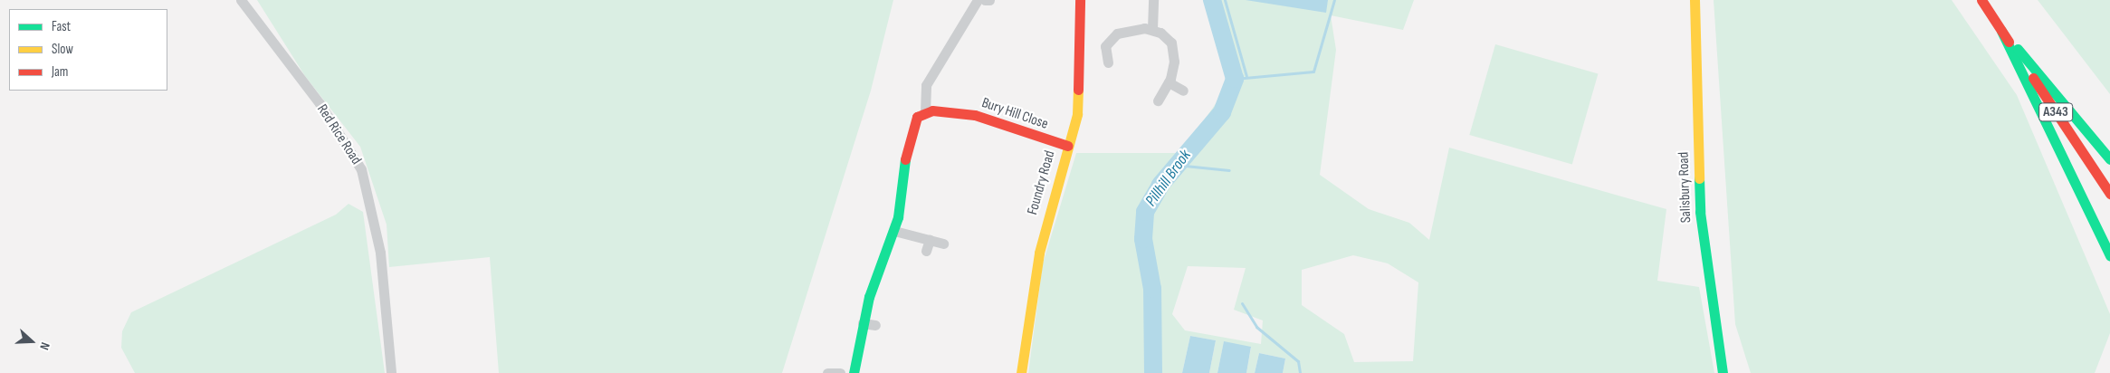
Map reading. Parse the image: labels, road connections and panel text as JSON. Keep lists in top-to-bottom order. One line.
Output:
{"streets":{"main road":["A343","Bury Hill Close","Foundry Road","Salisbury Road"],"street":["Red Rice Road"]},"crossings":[["Bury Hill Close","Foundry Road"]],"water":["Pillhill Brook"],"legend":["Fast","Slow","Jam"],"north":"right"}
